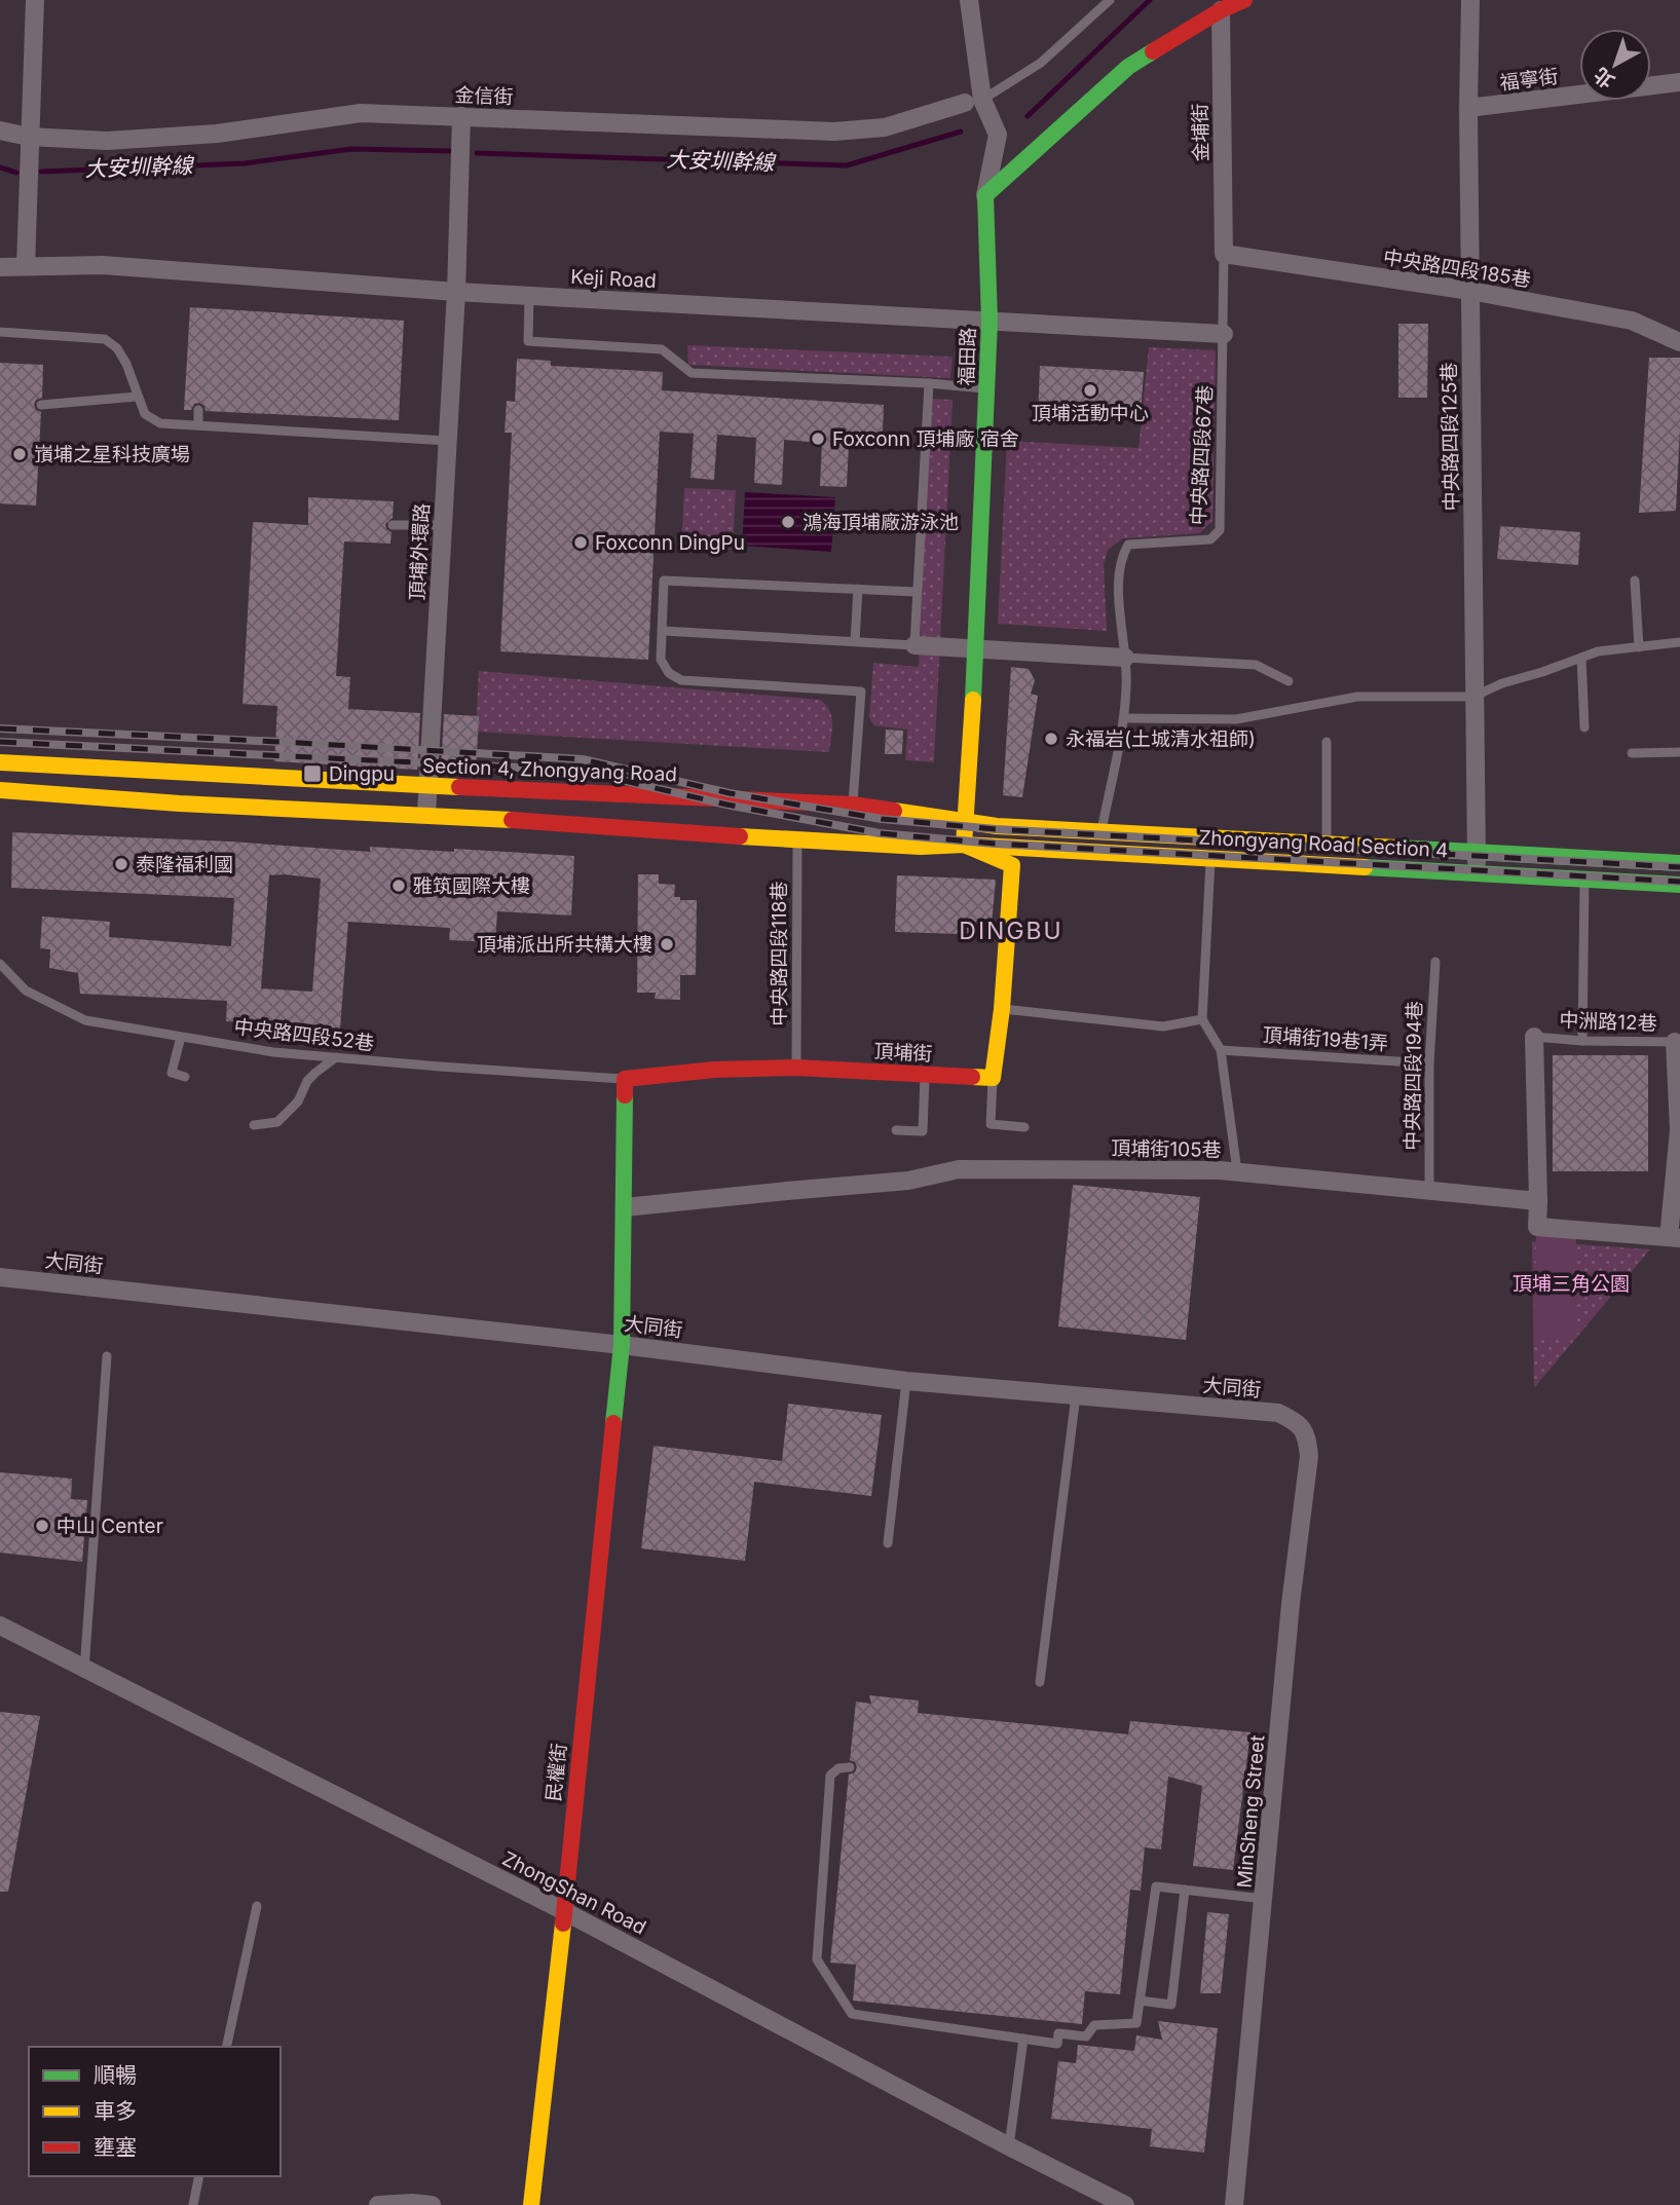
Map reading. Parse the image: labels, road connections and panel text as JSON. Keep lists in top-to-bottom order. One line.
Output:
{"streets":{"main road":["福田路","Section 4, Zhongyang Road","Zhongyang Road Section 4","頂埔街","民權街"],"street":["福寧街","金信街","金埔街","中央路四段185巷","Keji Road","中央路四段125巷","頂埔外環路","頂埔街105巷","大同街","MinSheng Street","ZhongShan Road"],"lane":["中央路四段67巷","中央路四段118巷","中洲路12巷","中央路四段52巷","頂埔街19巷1弄","中央路四段194巷"]},"crossings":[["福寧街","中央路四段125巷"],["金信街","頂埔外環路"],["金埔街","中央路四段185巷"],["金埔街","中央路四段67巷"],["中央路四段185巷","中央路四段125巷"],["中央路四段185巷","中央路四段67巷"],["Keji Road","福田路"],["Keji Road","中央路四段67巷"],["Keji Road","頂埔外環路"],["福田路","Section 4, Zhongyang Road"],["福田路","Zhongyang Road Section 4"],["中央路四段125巷","Zhongyang Road Section 4"],["中央路四段67巷","Zhongyang Road Section 4"],["頂埔外環路","Section 4, Zhongyang Road"],["Section 4, Zhongyang Road","Zhongyang Road Section 4"],["中央路四段118巷","頂埔街"],["中央路四段52巷","頂埔街"],["頂埔街19巷1弄","中央路四段194巷"],["中央路四段194巷","頂埔街105巷"],["大同街","民權街"],["大同街","MinSheng Street"],["民權街","ZhongShan Road"]],"districts":["DINGBU"],"water":["大安圳幹線"],"parks":["頂埔三角公園"],"places":{"other":["頂埔活動中心","Foxconn 頂埔廠 宿舍","嵿埔之星科技廣場","鴻海頂埔廠游泳池","Foxconn DingPu","永福岩(土城清水祖師)","泰隆福利國","雅筑國際大樓","頂埔派出所共構大樓","中山 Center"],"transit":["Dingpu"]},"legend":["順暢","車多","壅塞"],"north":"bottom left"}
